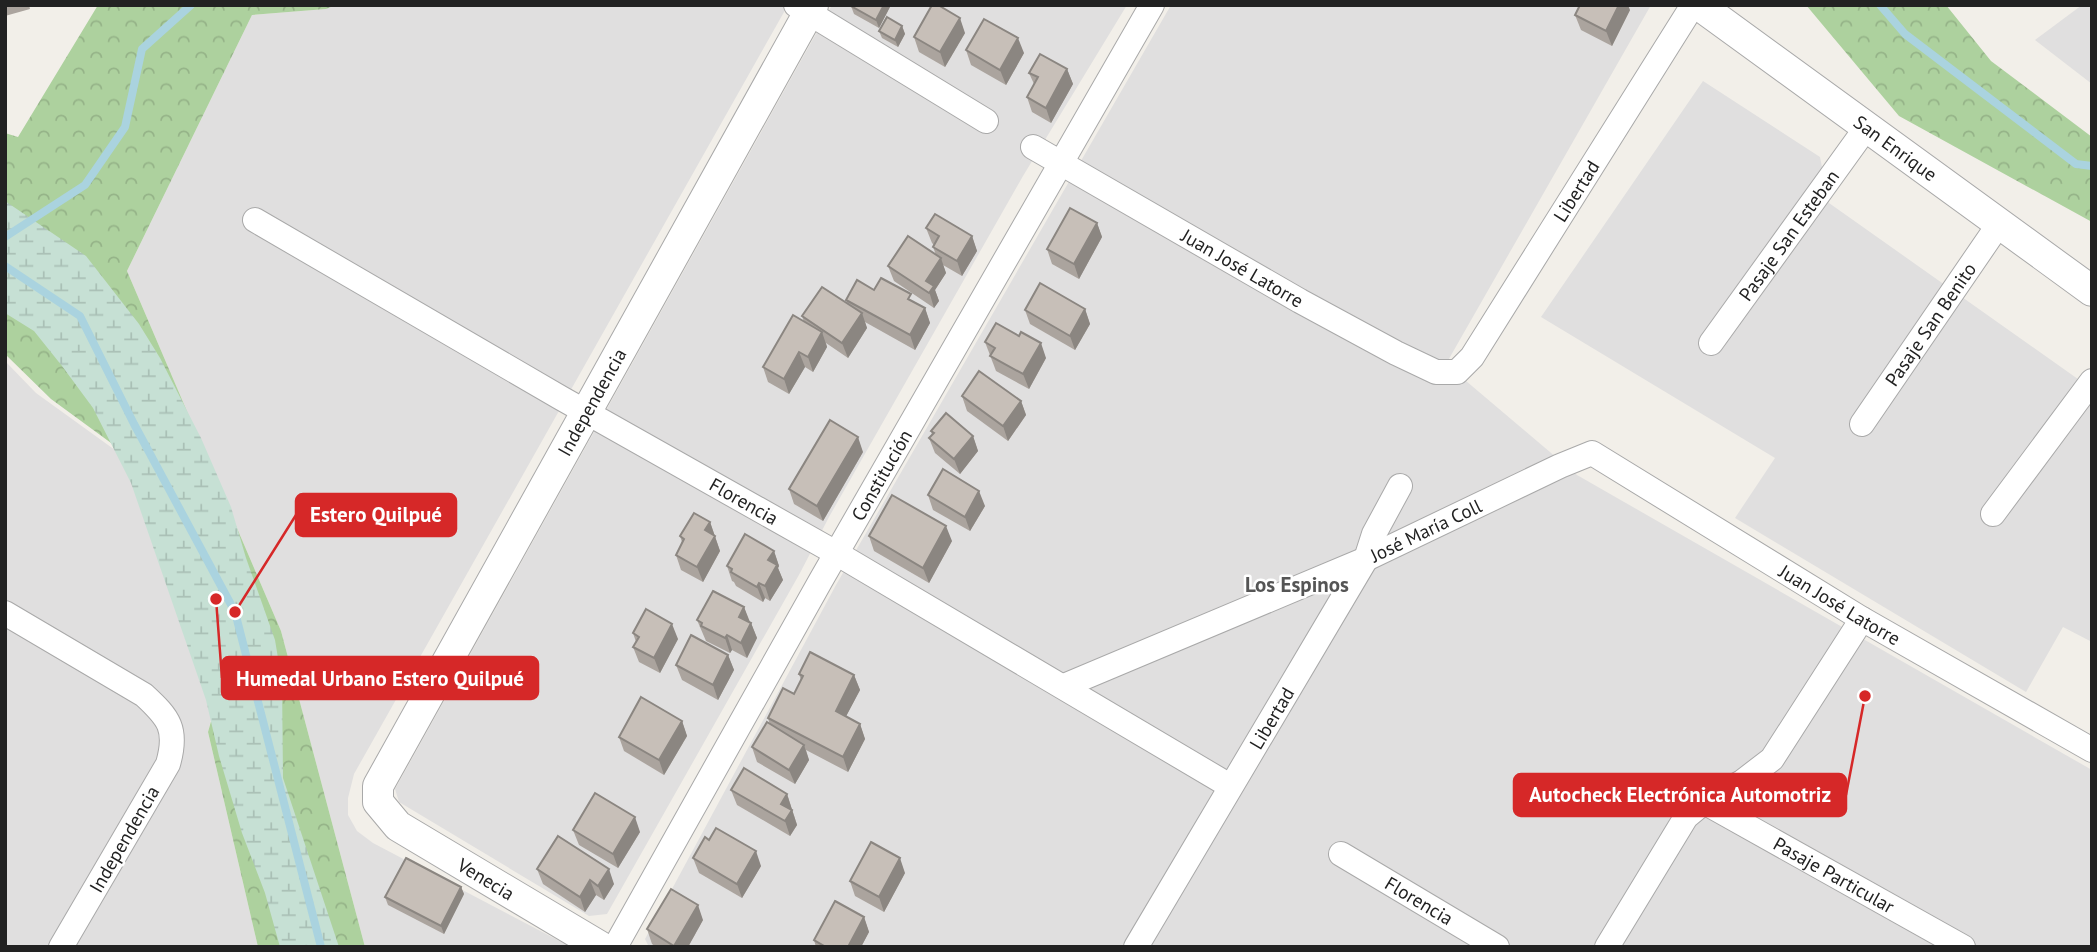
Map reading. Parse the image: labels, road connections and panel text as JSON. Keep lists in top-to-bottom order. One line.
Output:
{"streets":{"street":["San Enrique","Libertad","Pasaje San Esteban","Juan José Latorre","Pasaje San Benito","Independencia","Constitución","Florencia","José María Coll","Pasaje Particular","Venecia"]},"crossings":[["San Enrique","Pasaje San Esteban"],["San Enrique","Pasaje San Benito"],["Libertad","Juan José Latorre"],["Libertad","Florencia"],["Libertad","José María Coll"],["Juan José Latorre","Constitución"],["Juan José Latorre","José María Coll"],["Independencia","Florencia"],["Independencia","Venecia"],["Constitución","Florencia"],["Florencia","José María Coll"]],"districts":["Los Espinos"],"places":["Humedal Urbano Estero Quilpué","Estero Quilpué","Autocheck Electrónica Automotriz"]}
